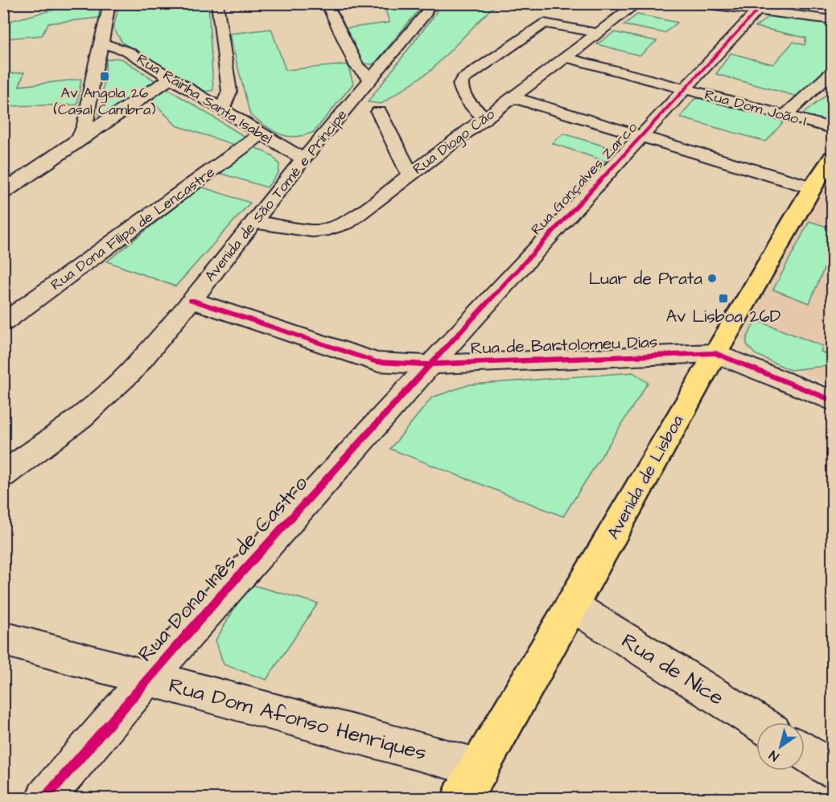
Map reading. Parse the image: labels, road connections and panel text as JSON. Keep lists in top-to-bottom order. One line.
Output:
{"streets":{"main road":["Avenida de Lisboa"],"street":["Rua Rainha Santa Isabel","Rua Dom João I","Rua Diogo Cão","Rua Gonçalves Zarco","Avenida de São Tomé e Príncipe","Rua Dona Filipa de Lencastre","Rua de Bartolomeu Dias","Rua Dona Inês de Castro","Rua de Nice","Rua Dom Afonso Henriques"]},"crossings":[["Rua Rainha Santa Isabel","Avenida de São Tomé e Príncipe"],["Rua Rainha Santa Isabel","Rua Dona Filipa de Lencastre"],["Rua Dom João I","Rua Diogo Cão"],["Rua Dom João I","Rua Gonçalves Zarco"],["Rua Diogo Cão","Avenida de São Tomé e Príncipe"],["Rua Gonçalves Zarco","Rua de Bartolomeu Dias"],["Rua Gonçalves Zarco","Rua Dona Inês de Castro"],["Avenida de São Tomé e Príncipe","Rua de Bartolomeu Dias"],["Rua de Bartolomeu Dias","Avenida de Lisboa"],["Rua de Bartolomeu Dias","Rua Dona Inês de Castro"],["Avenida de Lisboa","Rua de Nice"],["Avenida de Lisboa","Rua Dom Afonso Henriques"],["Rua Dona Inês de Castro","Rua Dom Afonso Henriques"]],"places":{"transit":["Av Angola 26 (Casal Cambra)","Av Lisboa 26D"],"other":["Luar de Prata"]},"north":"bottom left"}
